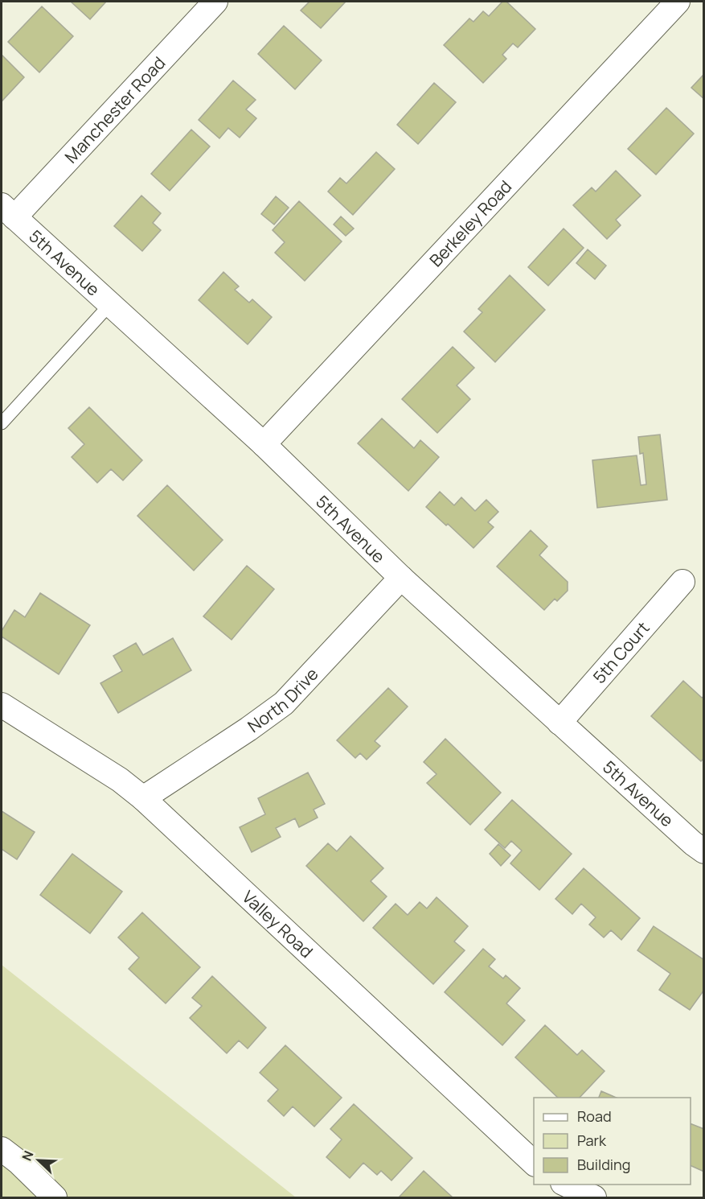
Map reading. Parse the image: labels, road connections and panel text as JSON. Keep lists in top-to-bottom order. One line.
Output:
{"streets":{"street":["Manchester Road","Berkeley Road","5th Avenue","5th Court","North Drive","Valley Road"]},"crossings":[["Manchester Road","5th Avenue"],["Berkeley Road","5th Avenue"],["5th Avenue","5th Court"],["5th Avenue","North Drive"],["North Drive","Valley Road"]],"legend":["Road","Park","Building"],"north":"top left"}
